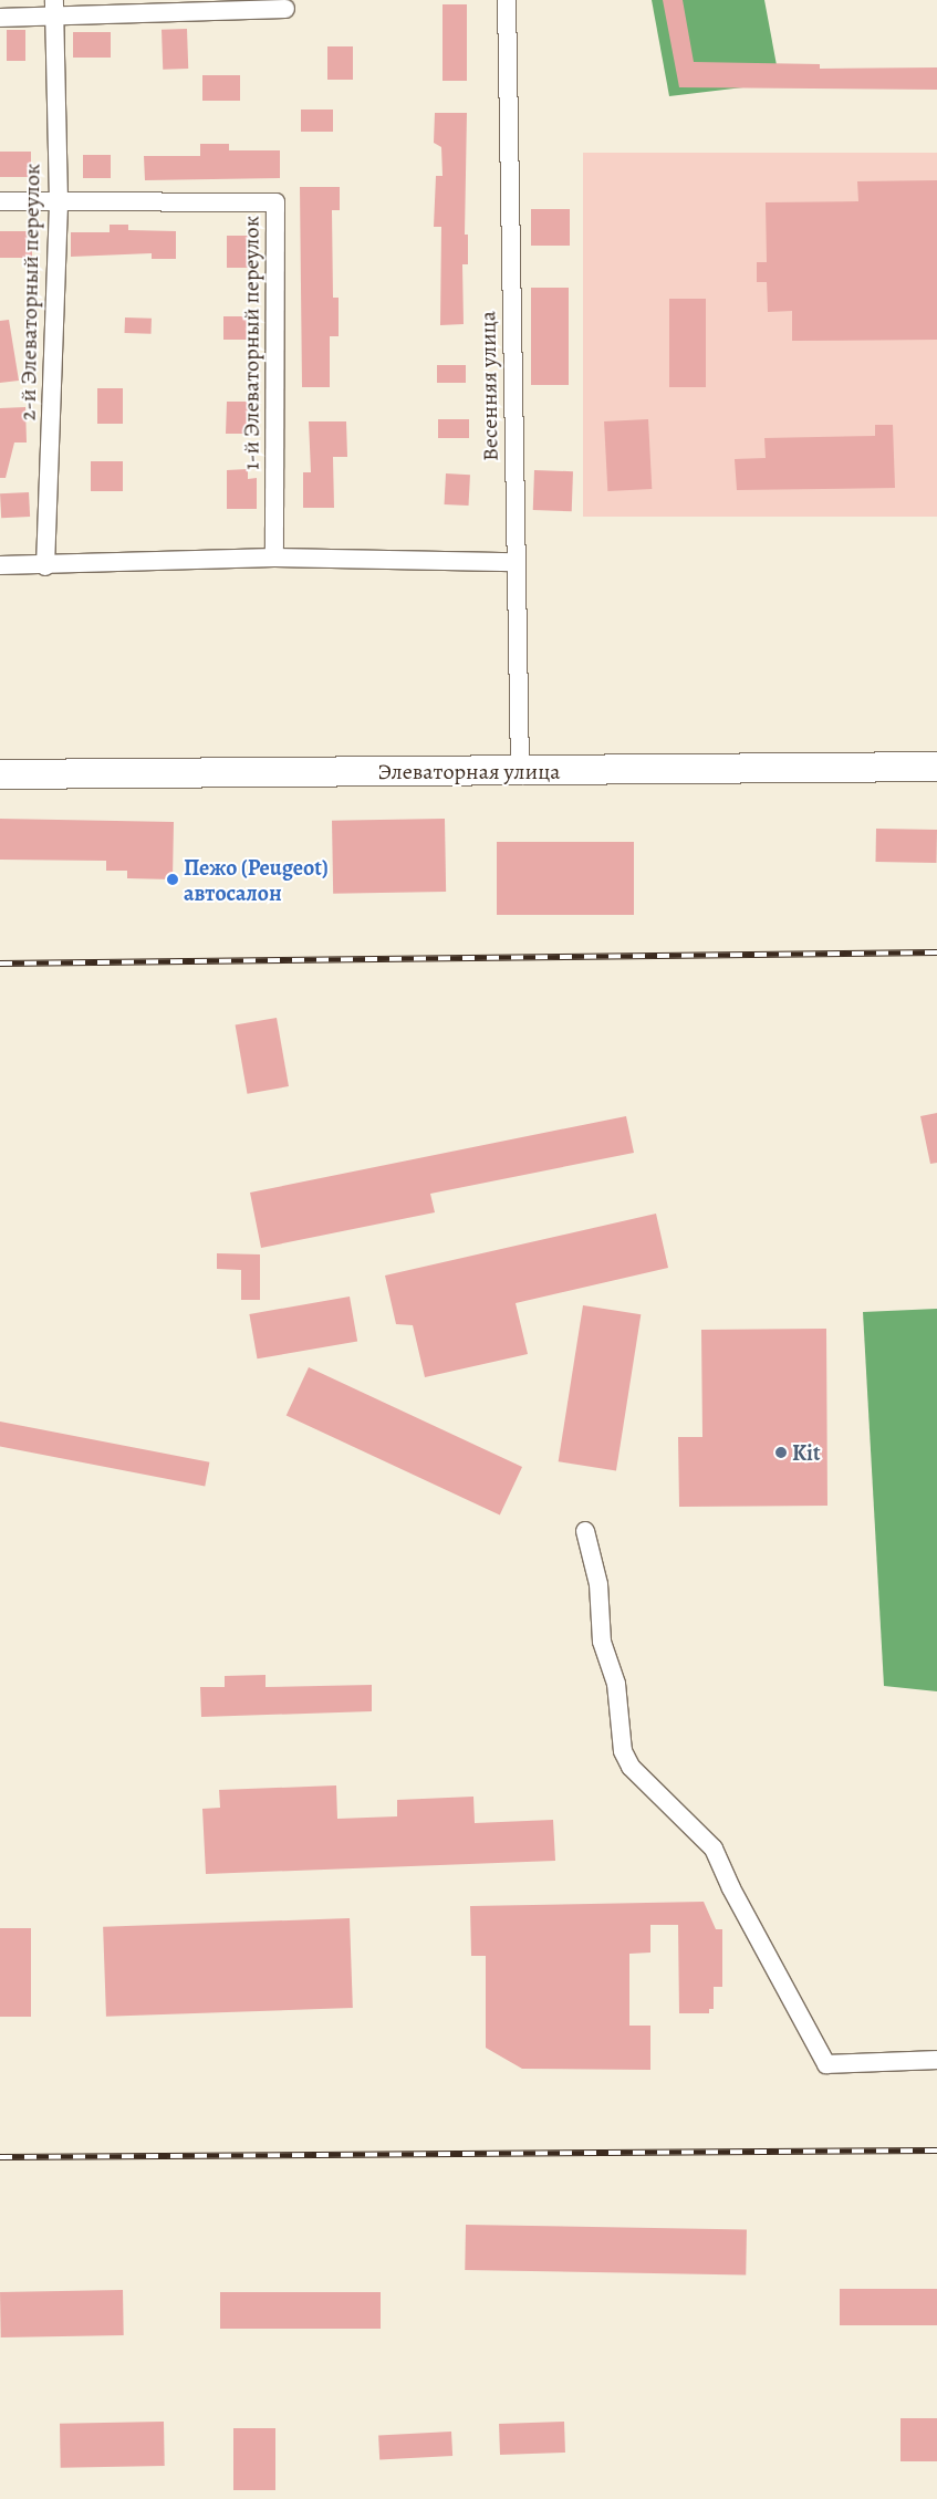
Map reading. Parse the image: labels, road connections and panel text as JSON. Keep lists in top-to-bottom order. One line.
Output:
{"streets":{"main road":["Элеваторная улица"],"street":["2-й Элеваторный переулок","1-й Элеваторный переулок","Весенняя улица"]},"crossings":[["2-й Элеваторный переулок","1-й Элеваторный переулок"],["Весенняя улица","Элеваторная улица"]],"places":["Пежо (Peugeot) автосалон","Kit"]}
